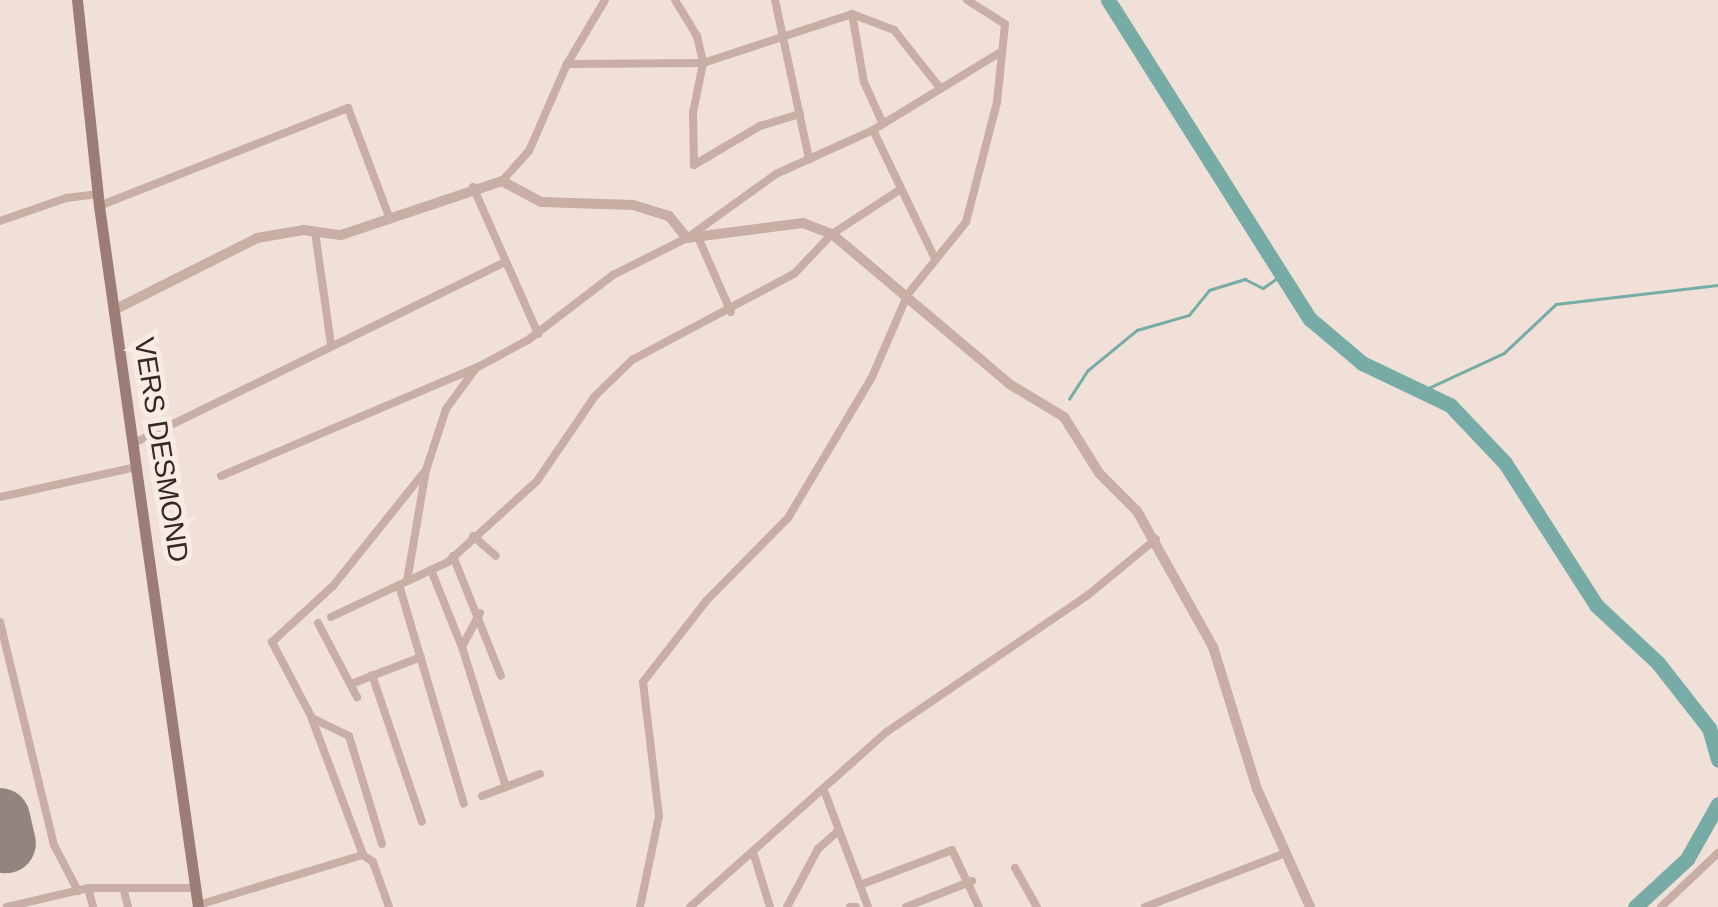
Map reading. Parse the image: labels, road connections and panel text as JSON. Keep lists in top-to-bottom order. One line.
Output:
{"streets":{"main road":["VERS DESMOND"]}}
